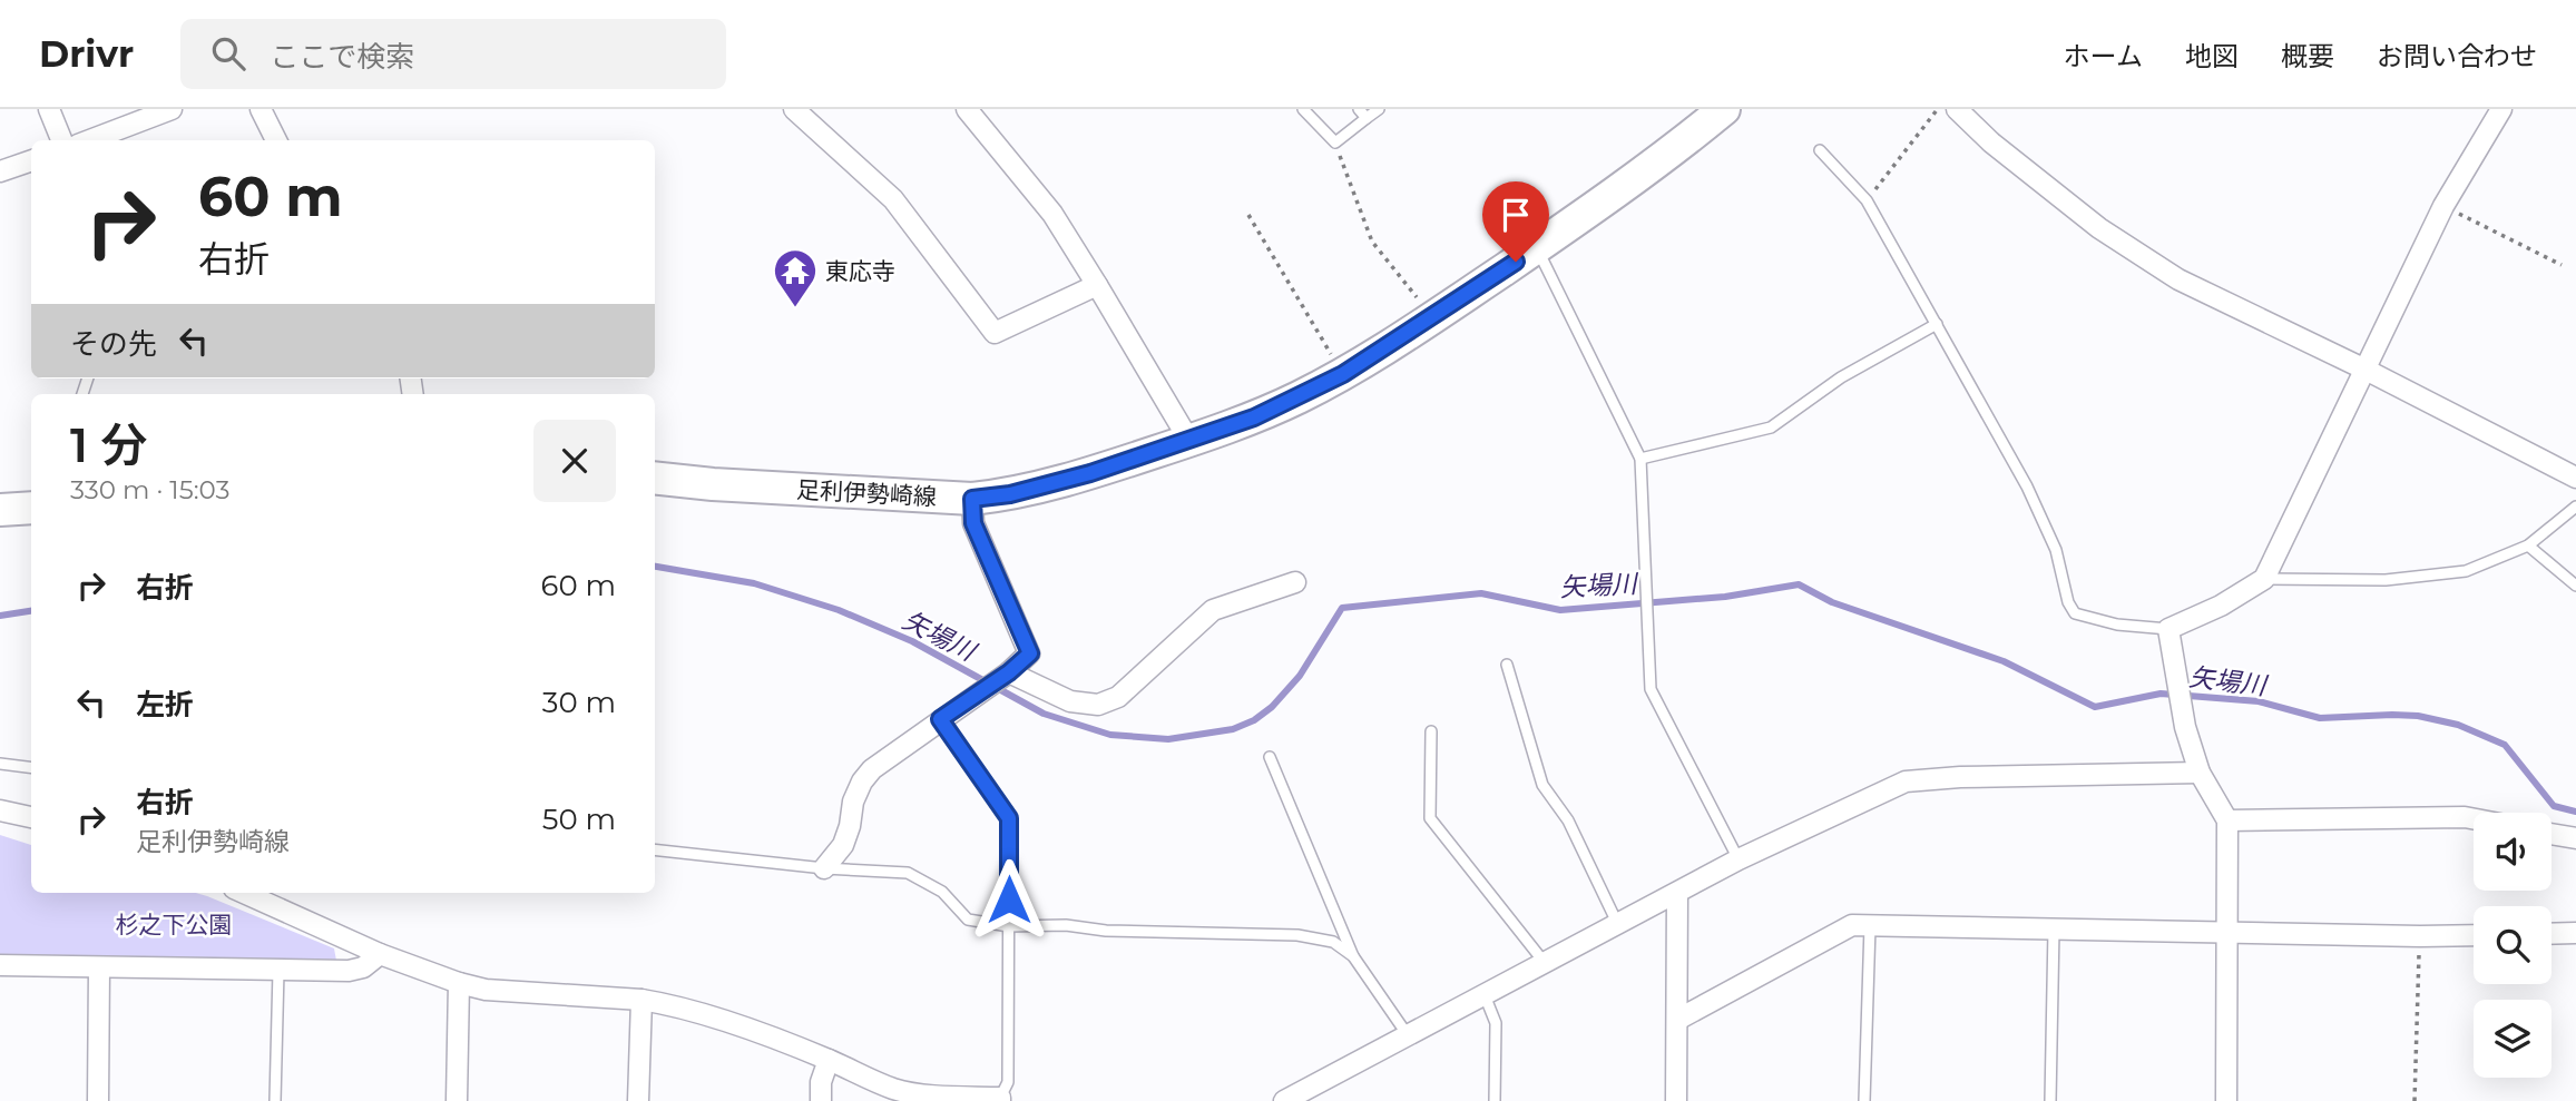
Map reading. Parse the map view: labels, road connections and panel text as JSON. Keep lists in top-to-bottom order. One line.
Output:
{"streets":{"main road":["足利伊勢崎線"]},"water":["矢場川"],"parks":["杉之下公園"],"places":{"temple":["東応寺"]},"page":{"header":"Drivr","search":"ここで検索","nav":["ホーム","地図","概要","お問い合わせ"],"turn":["60 m","右折"],"then":"その先","heading":["1 分","330 m · 15:03"],"list":[{"name":"右折","value":"60 m"},{"name":"左折","value":"30 m"},{"name":"右折","note":"足利伊勢崎線","value":"50 m"}]}}
